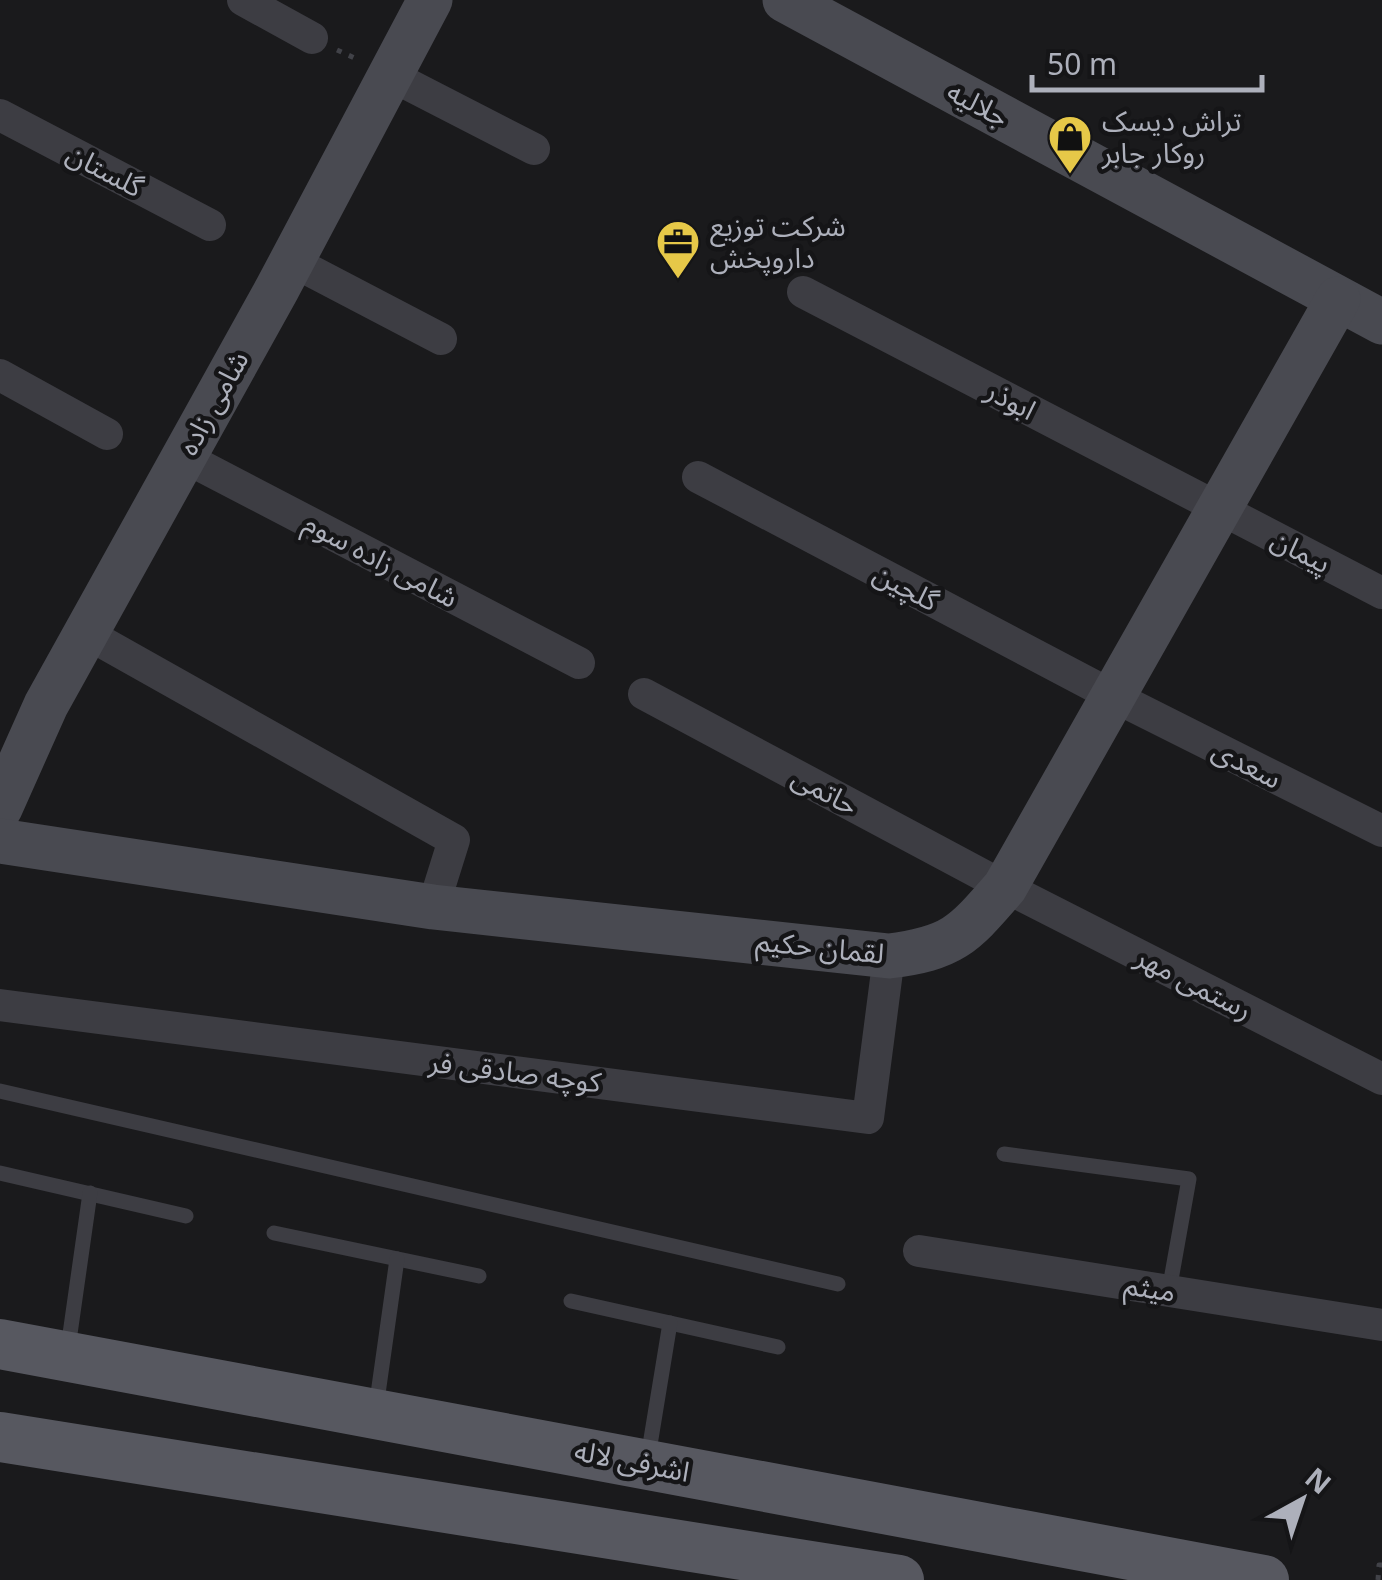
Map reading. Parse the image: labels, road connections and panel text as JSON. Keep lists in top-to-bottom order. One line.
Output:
{"streets":{"main road":["اشرفی لاله"],"street":["جلالیه","گلستان","ابوذر","شامی زاده","پیمان","شامی زاده سوم","گلچین","سعدی","حاتمی","لقمان حکیم","رستمی مهر","کوچه صادقی فر","میثم"]},"crossings":[["جلالیه","لقمان حکیم"],["ابوذر","پیمان"],["ابوذر","لقمان حکیم"],["شامی زاده","شامی زاده سوم"],["پیمان","لقمان حکیم"],["گلچین","سعدی"],["گلچین","لقمان حکیم"],["سعدی","لقمان حکیم"],["حاتمی","لقمان حکیم"],["حاتمی","رستمی مهر"],["لقمان حکیم","رستمی مهر"],["لقمان حکیم","کوچه صادقی فر"]],"places":{"shop":["تراش دیسک روکار جابر"],"office":["شرکت توزیع داروپخش"]},"scale_bar":"50 m","north":"top right"}
